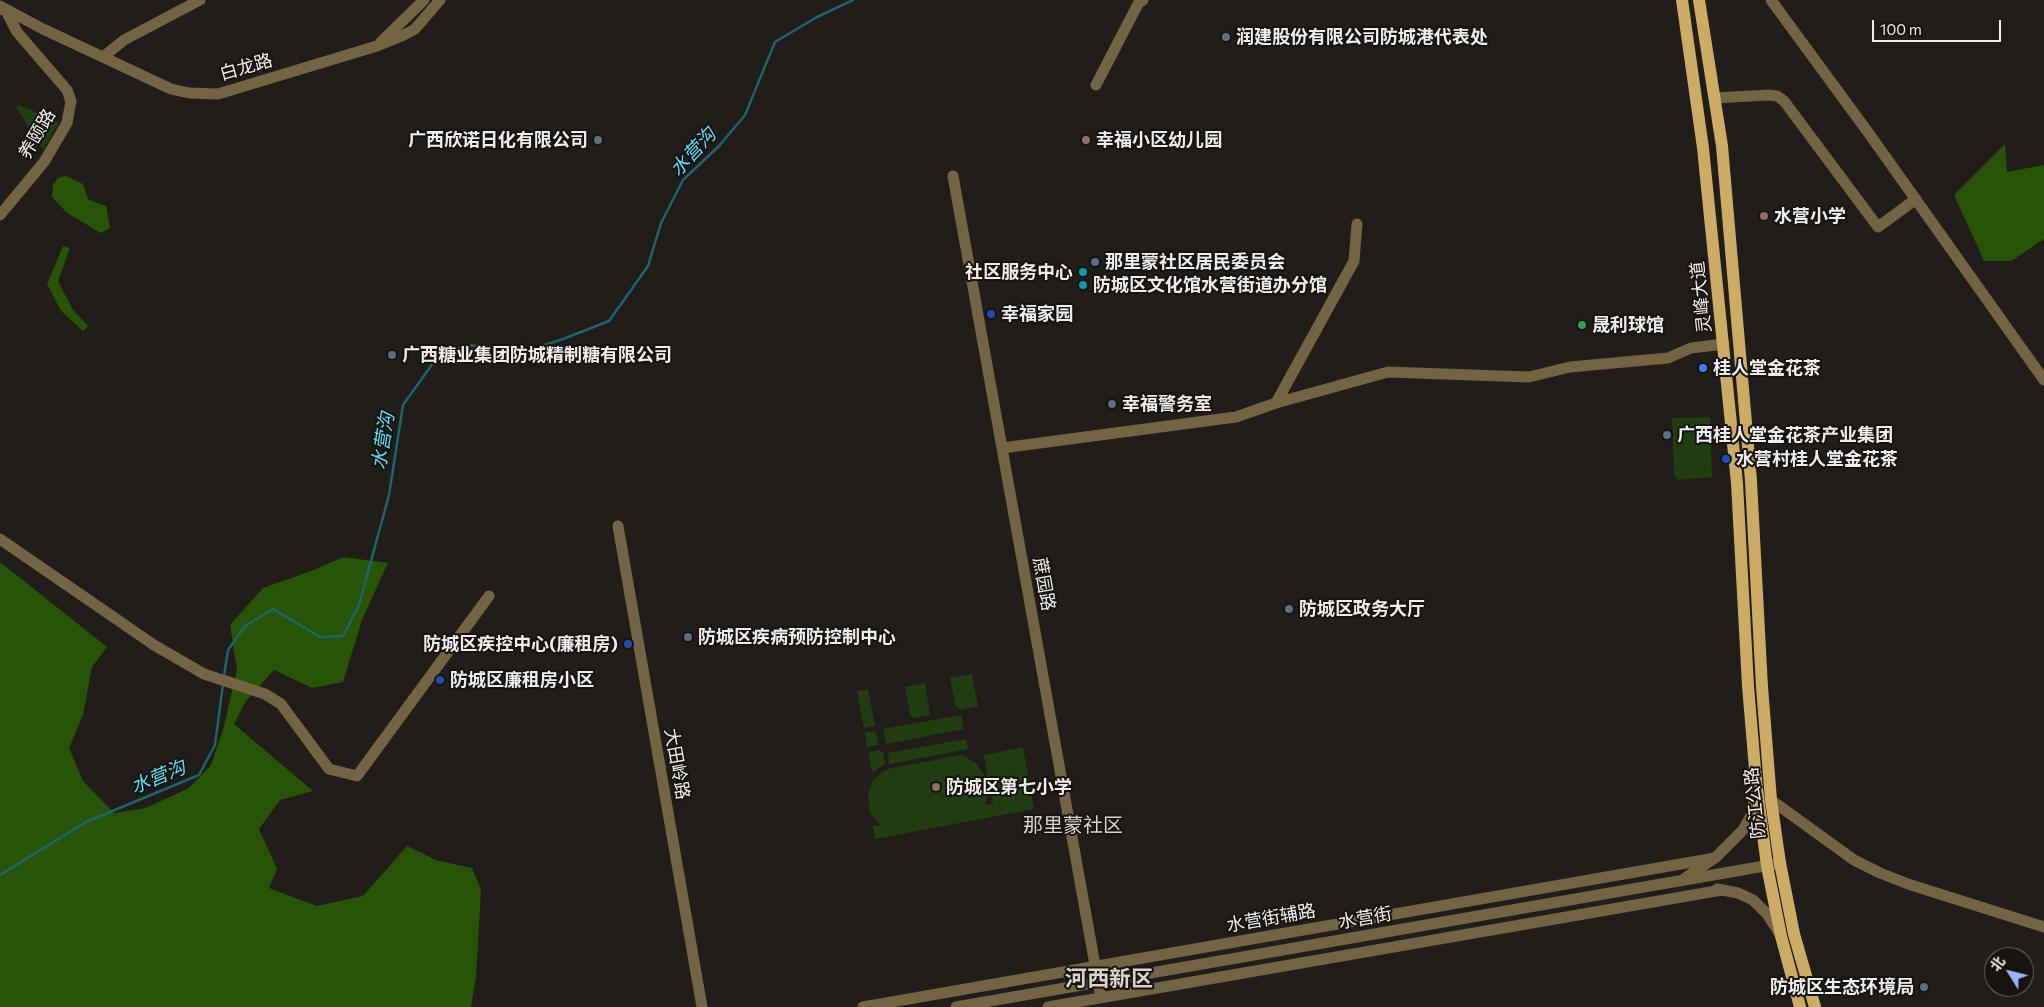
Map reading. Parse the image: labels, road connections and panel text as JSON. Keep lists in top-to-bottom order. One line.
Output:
{"streets":{"main road":["灵峰大道","防江公路"],"street":["白龙路","养颐路","蔗园路","大田岭路","水营街辅路","水营街"]},"crossings":[["白龙路","养颐路"],["灵峰大道","防江公路"],["蔗园路","水营街辅路"],["蔗园路","水营街"],["防江公路","水营街"]],"districts":["那里蒙社区","河西新区"],"water":["水营沟"],"places":["润建股份有限公司防城港代表处","广西欣诺日化有限公司","幸福小区幼儿园","水营小学","那里蒙社区居民委员会","社区服务中心","防城区文化馆水营街道办分馆","幸福家园","晟利球馆","广西糖业集团防城精制糖有限公司","桂人堂金花茶","幸福警务室","广西桂人堂金花茶产业集团","水营村桂人堂金花茶","防城区政务大厅","防城区疾病预防控制中心","防城区疾控中心(廉租房)","防城区廉租房小区","防城区第七小学","防城区生态环境局"],"scale_bar":"100 m","north":"top left"}
